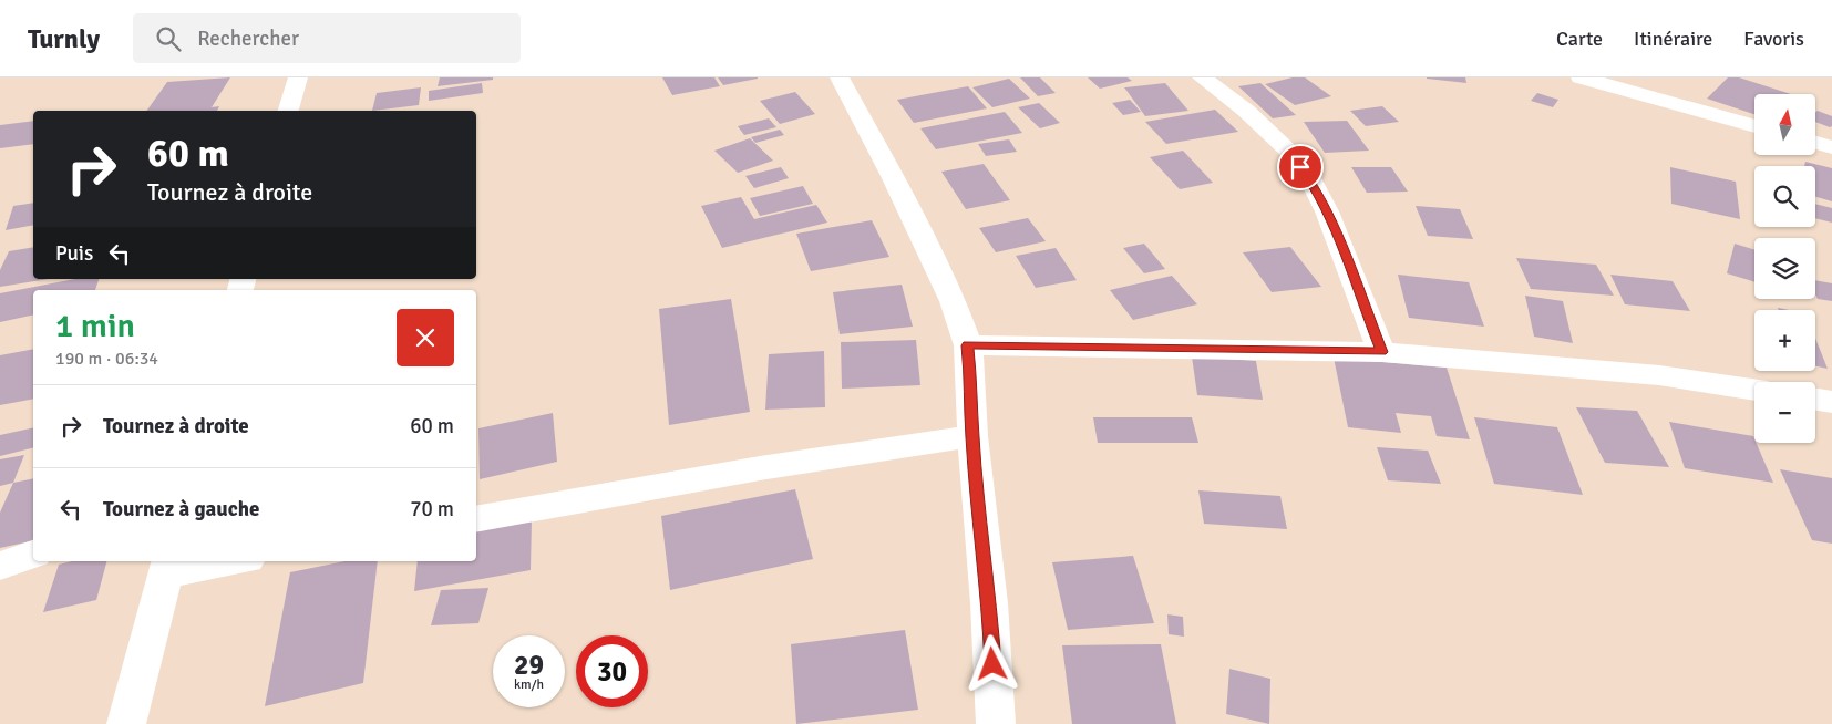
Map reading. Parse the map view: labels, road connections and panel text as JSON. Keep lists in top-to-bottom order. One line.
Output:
{"north":"top","page":{"header":"Turnly","search":"Rechercher","nav":["Carte","Itinéraire","Favoris"],"map_buttons":["+","−"],"turn":["60 m","Tournez à droite"],"then":"Puis","heading":["1 min","190 m · 06:34"],"list":[{"name":"Tournez à droite","value":"60 m"},{"name":"Tournez à gauche","value":"70 m"}],"speed":"29 km/h","limit":"30"}}
